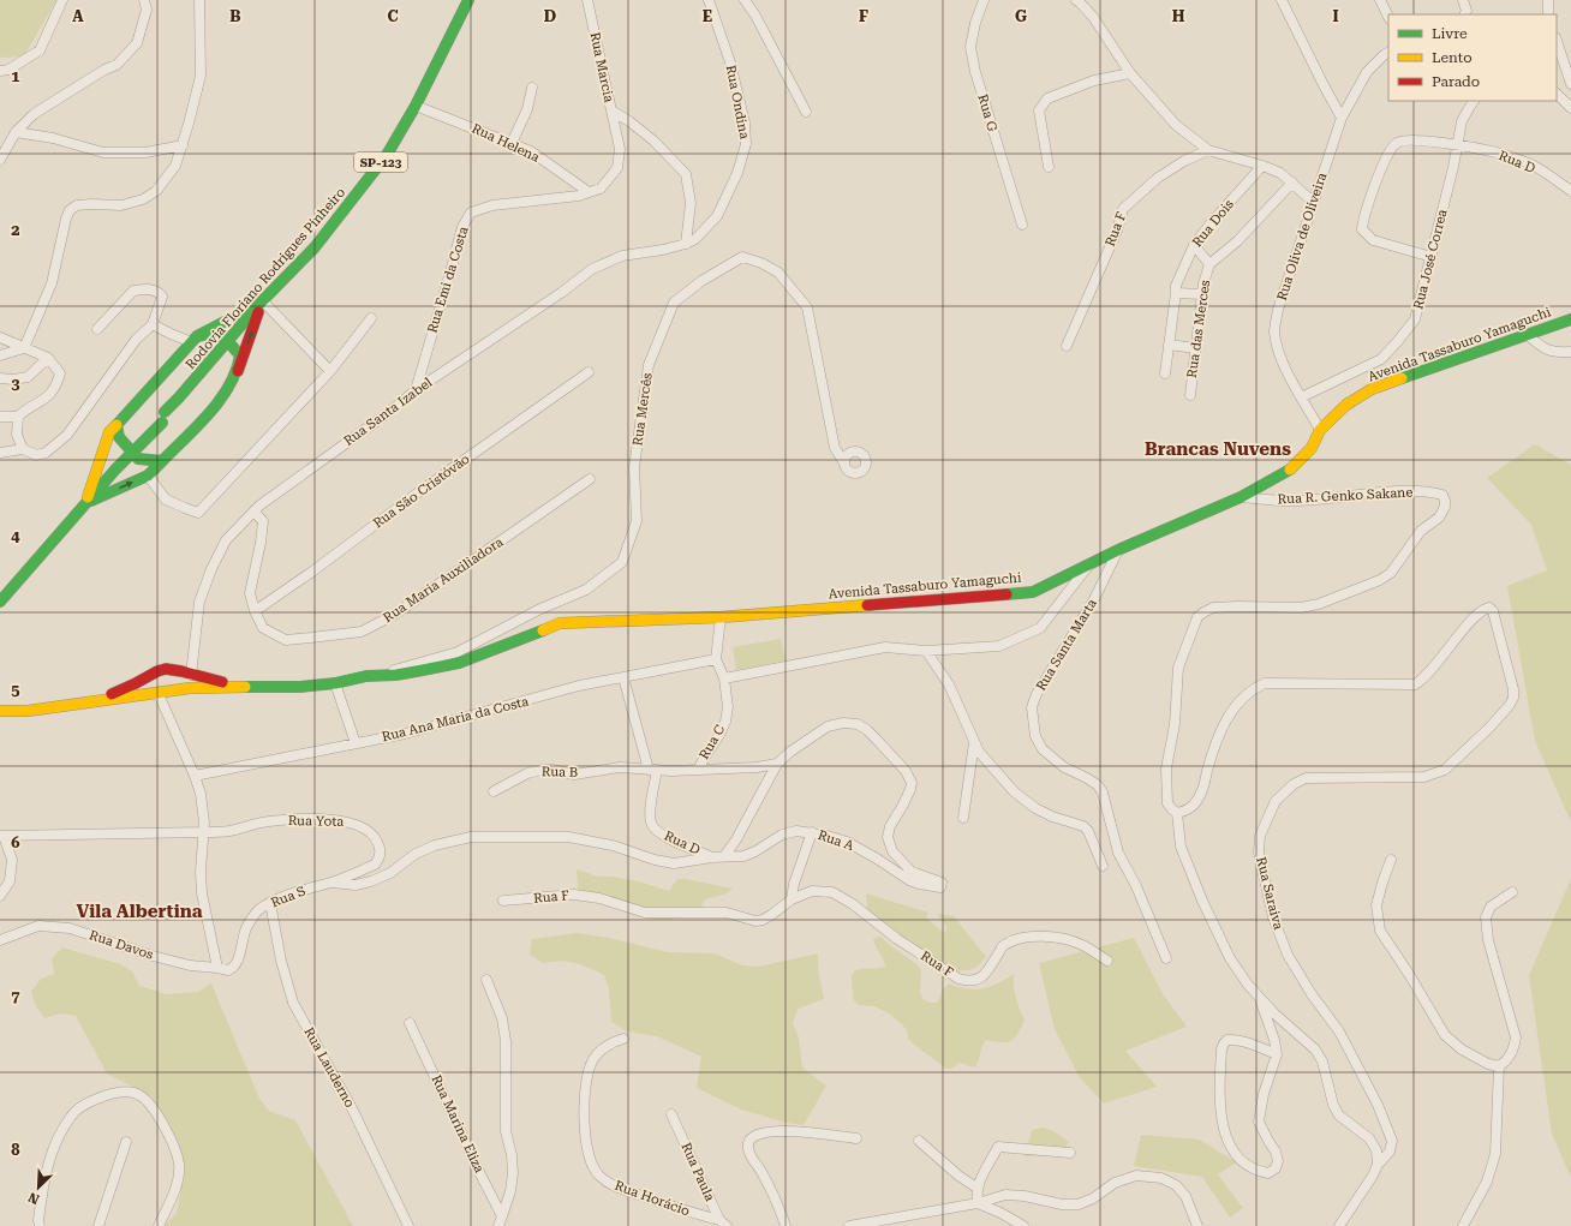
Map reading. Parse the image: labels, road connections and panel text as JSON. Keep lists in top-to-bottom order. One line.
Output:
{"streets":{"street":["Rua Marcia","Rua Ondina","Rua G","Rua Helena","SP-123","Rua D","Rua Dois","Rua F","Rua Oliva de Oliveira","Rua José Correa","Rodovia Floriano Rodrigues Pinheiro","Rua Emi da Costa","Rua das Merces","Avenida Tassaburo Yamaguchi","Rua Mercês","Rua Santa Izabel","Rua São Cristóvão","Rua R. Genko Sakane","Rua Maria Auxiliadora","Rua Santa Marta","Rua Ana Maria da Costa","Rua C","Rua B","Rua Yota","Rua A","Rua Saraiva","Rua S","Rua Davos","Rua Lauderno","Rua Marina Eliza","Rua Paula","Rua Horácio"]},"crossings":[["Rua Marcia","Rua Ondina"],["Rua Marcia","Rua Emi da Costa"],["Rua Marcia","Rua Santa Izabel"],["Rua Ondina","Rua Santa Izabel"],["Rua Helena","Rodovia Floriano Rodrigues Pinheiro"],["Rua Helena","Rua Emi da Costa"],["Rua D","Rua José Correa"],["Rua D","Rua Ana Maria da Costa"],["Rua D","Rua B"],["Rua D","Rua A"],["Rua Oliva de Oliveira","Rua José Correa"],["Rua Oliva de Oliveira","Avenida Tassaburo Yamaguchi"],["Rua Emi da Costa","Rua Santa Izabel"],["Avenida Tassaburo Yamaguchi","Rua Mercês"],["Avenida Tassaburo Yamaguchi","Rua R. Genko Sakane"],["Avenida Tassaburo Yamaguchi","Rua Santa Marta"],["Rua Santa Izabel","Rua Maria Auxiliadora"],["Rua São Cristóvão","Rua Maria Auxiliadora"],["Rua R. Genko Sakane","Rua Saraiva"],["Rua Ana Maria da Costa","Rua C"],["Rua C","Rua B"],["Rua B","Rua A"],["Rua Yota","Rua A"],["Rua Yota","Rua S"],["Rua A","Rua S"],["Rua S","Rua Davos"],["Rua S","Rua Lauderno"],["Rua Paula","Rua Horácio"]],"districts":["Brancas Nuvens","Vila Albertina"],"legend":["Livre","Lento","Parado"],"north":"bottom left","grid":{"columns":["A","B","C","D","E","F","G","H","I"],"rows":["1","2","3","4","5","6","7","8"]}}
